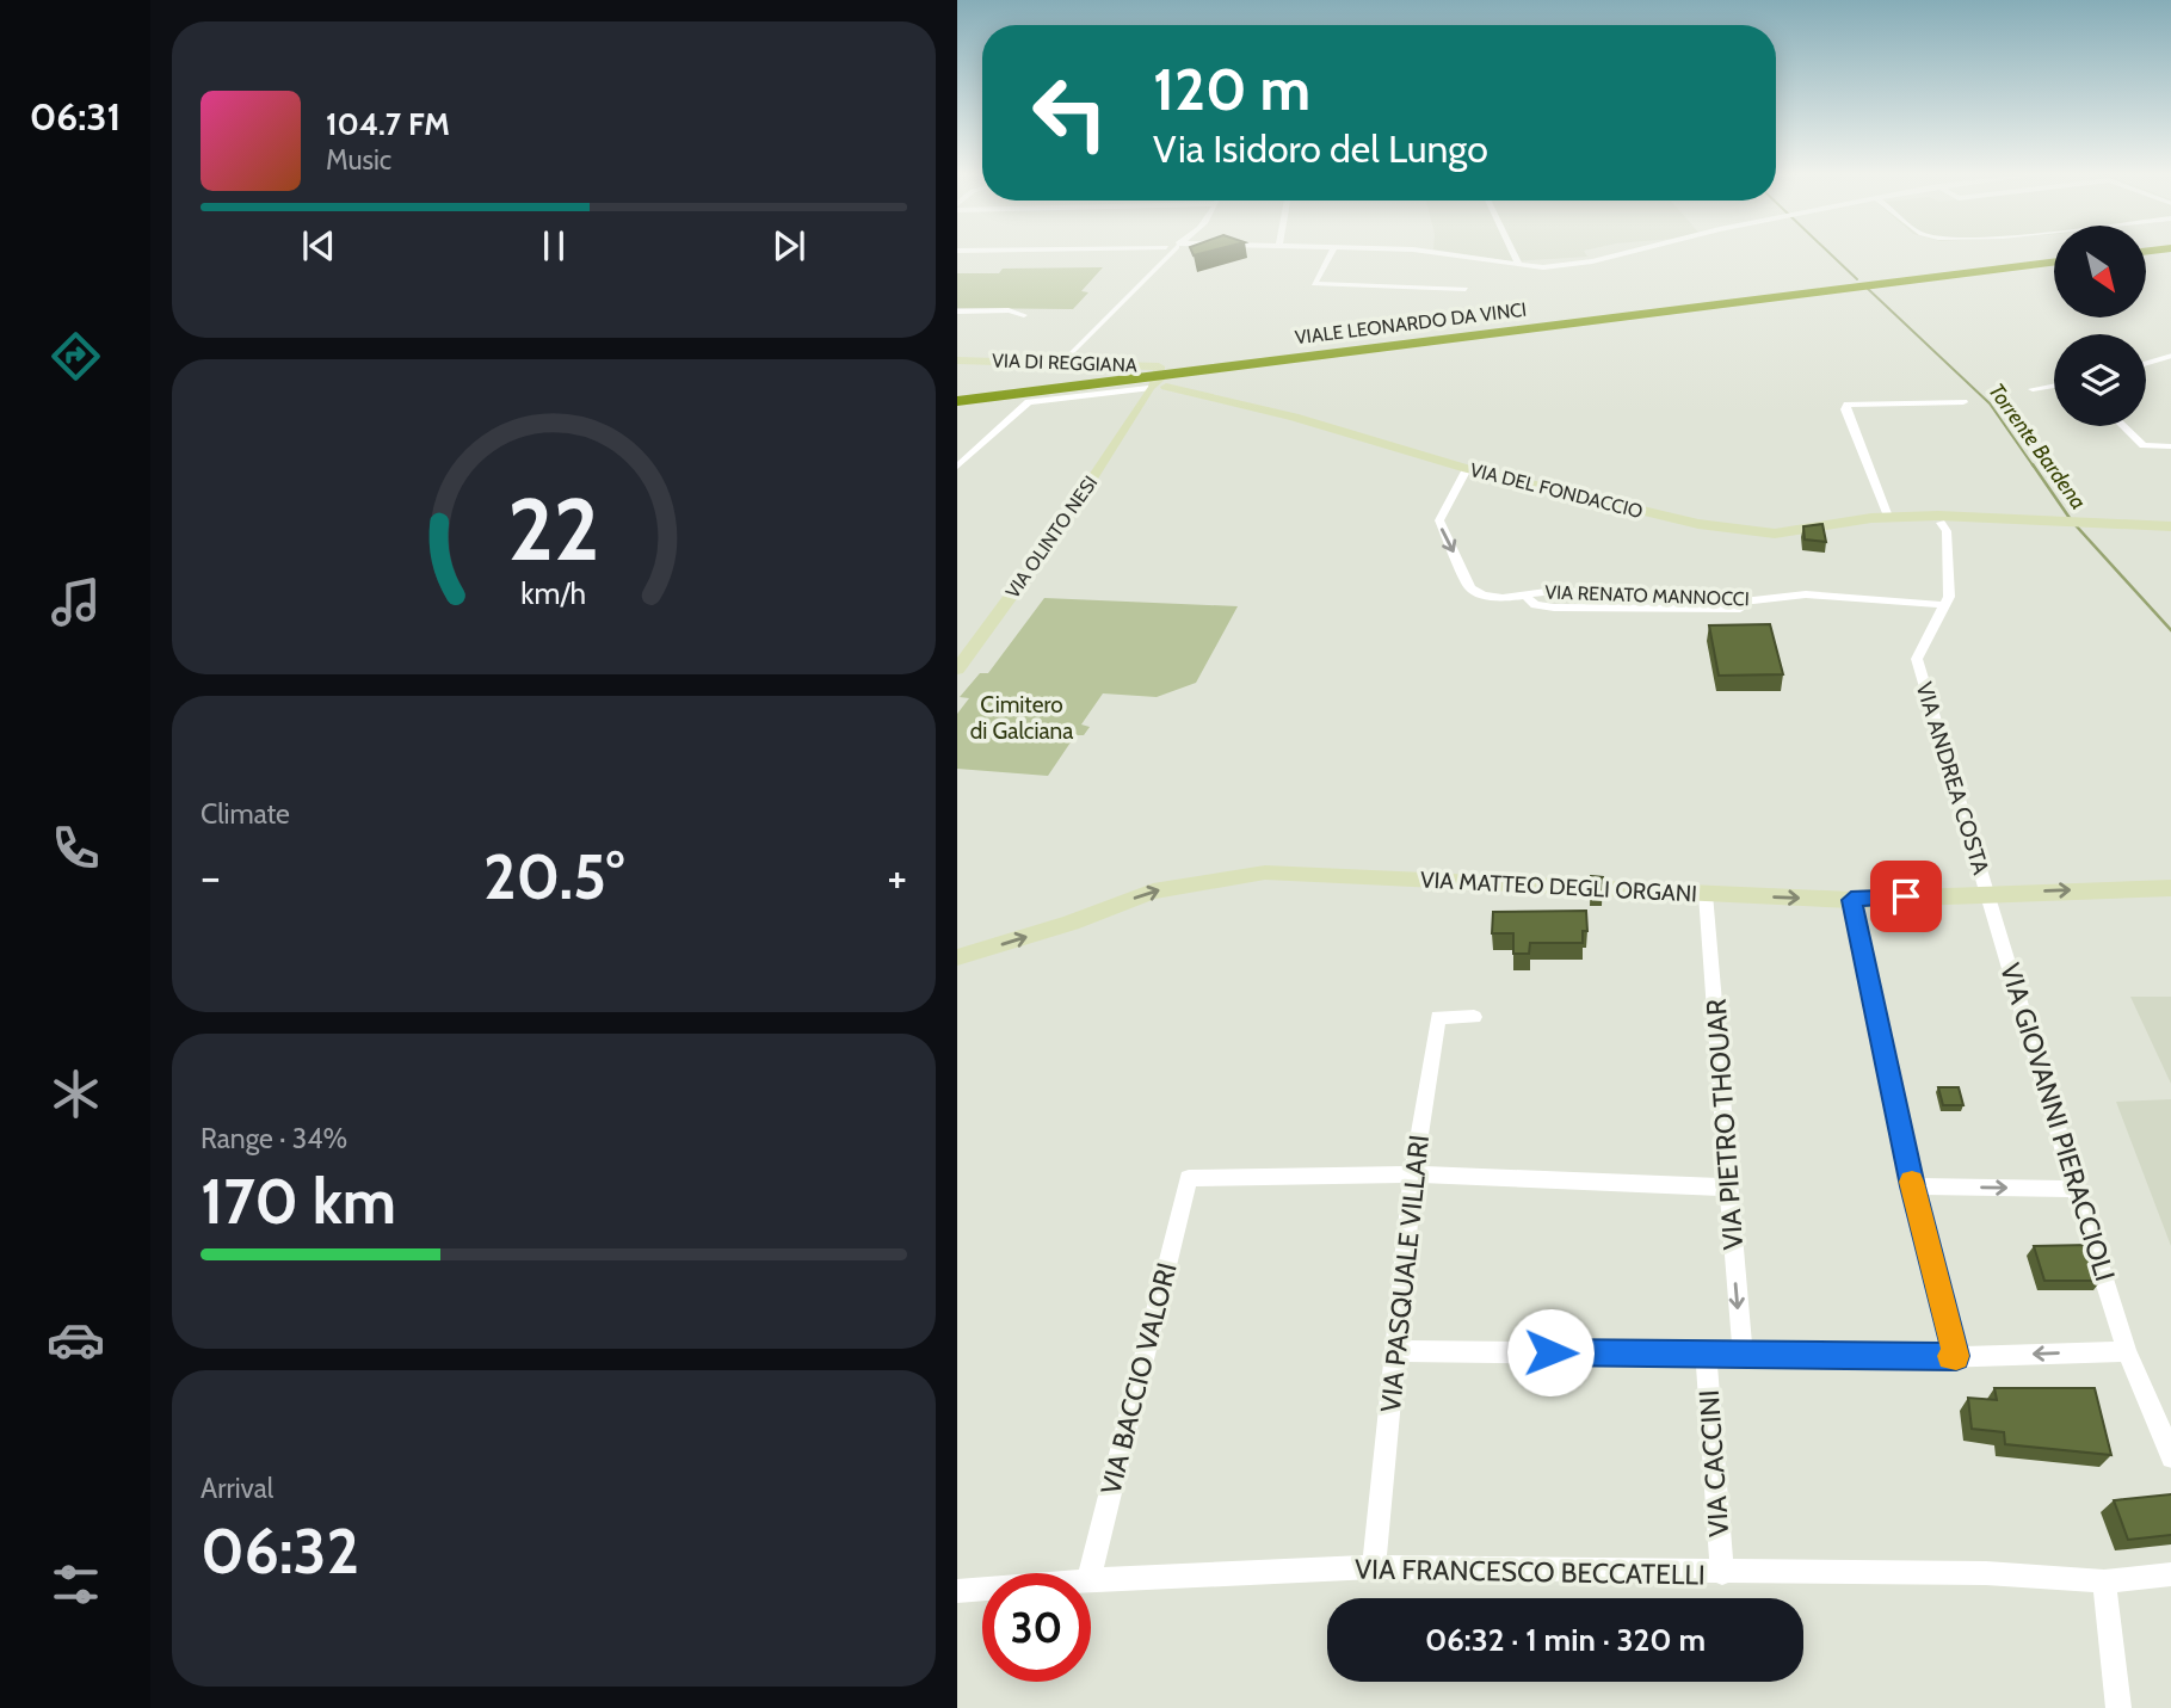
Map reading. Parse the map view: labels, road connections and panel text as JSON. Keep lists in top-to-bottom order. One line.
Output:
{"streets":{"highway":["VIALE LEONARDO DA VINCI"],"street":["VIA DI REGGIANA","VIA DEL FONDACCIO","VIA OLINTO NESI","VIA RENATO MANNOCCI","VIA ANDREA COSTA","VIA MATTEO DEGLI ORGANI","VIA GIOVANNI PIERACCIOLI","VIA PIETRO THOUAR","VIA PASQUALE VILLARI","VIA BACCIO VALORI","VIA CACCINI","VIA FRANCESCO BECCATELLI"]},"crossings":[["VIALE LEONARDO DA VINCI","VIA DI REGGIANA"],["VIALE LEONARDO DA VINCI","VIA DEL FONDACCIO"],["VIALE LEONARDO DA VINCI","VIA OLINTO NESI"],["VIA DI REGGIANA","VIA DEL FONDACCIO"],["VIA DI REGGIANA","VIA OLINTO NESI"],["VIA DEL FONDACCIO","VIA OLINTO NESI"],["VIA DEL FONDACCIO","VIA RENATO MANNOCCI"],["VIA DEL FONDACCIO","VIA ANDREA COSTA"],["VIA RENATO MANNOCCI","VIA ANDREA COSTA"],["VIA ANDREA COSTA","VIA MATTEO DEGLI ORGANI"],["VIA ANDREA COSTA","VIA GIOVANNI PIERACCIOLI"],["VIA MATTEO DEGLI ORGANI","VIA GIOVANNI PIERACCIOLI"],["VIA MATTEO DEGLI ORGANI","VIA PIETRO THOUAR"],["VIA PASQUALE VILLARI","VIA BACCIO VALORI"],["VIA PASQUALE VILLARI","VIA FRANCESCO BECCATELLI"],["VIA CACCINI","VIA FRANCESCO BECCATELLI"]],"one_way":["VIA MATTEO DEGLI ORGANI","VIA PIETRO THOUAR"],"water":["Torrente Bardena"],"parks":["Cimitero di Galciana"],"north":"bottom right","page":{"tabs":"06:31","turn":["120 m","Via Isidoro del Lungo"],"song":["104.7 FM","Music"],"tile":["Climate",["Range · 34%","170 km"],["Arrival","06:32"]],"heat":["−","20.5°","+"],"limit":"30","trip":"06:32 · 1 min · 320 m","gauge":["22","km/h"]}}
